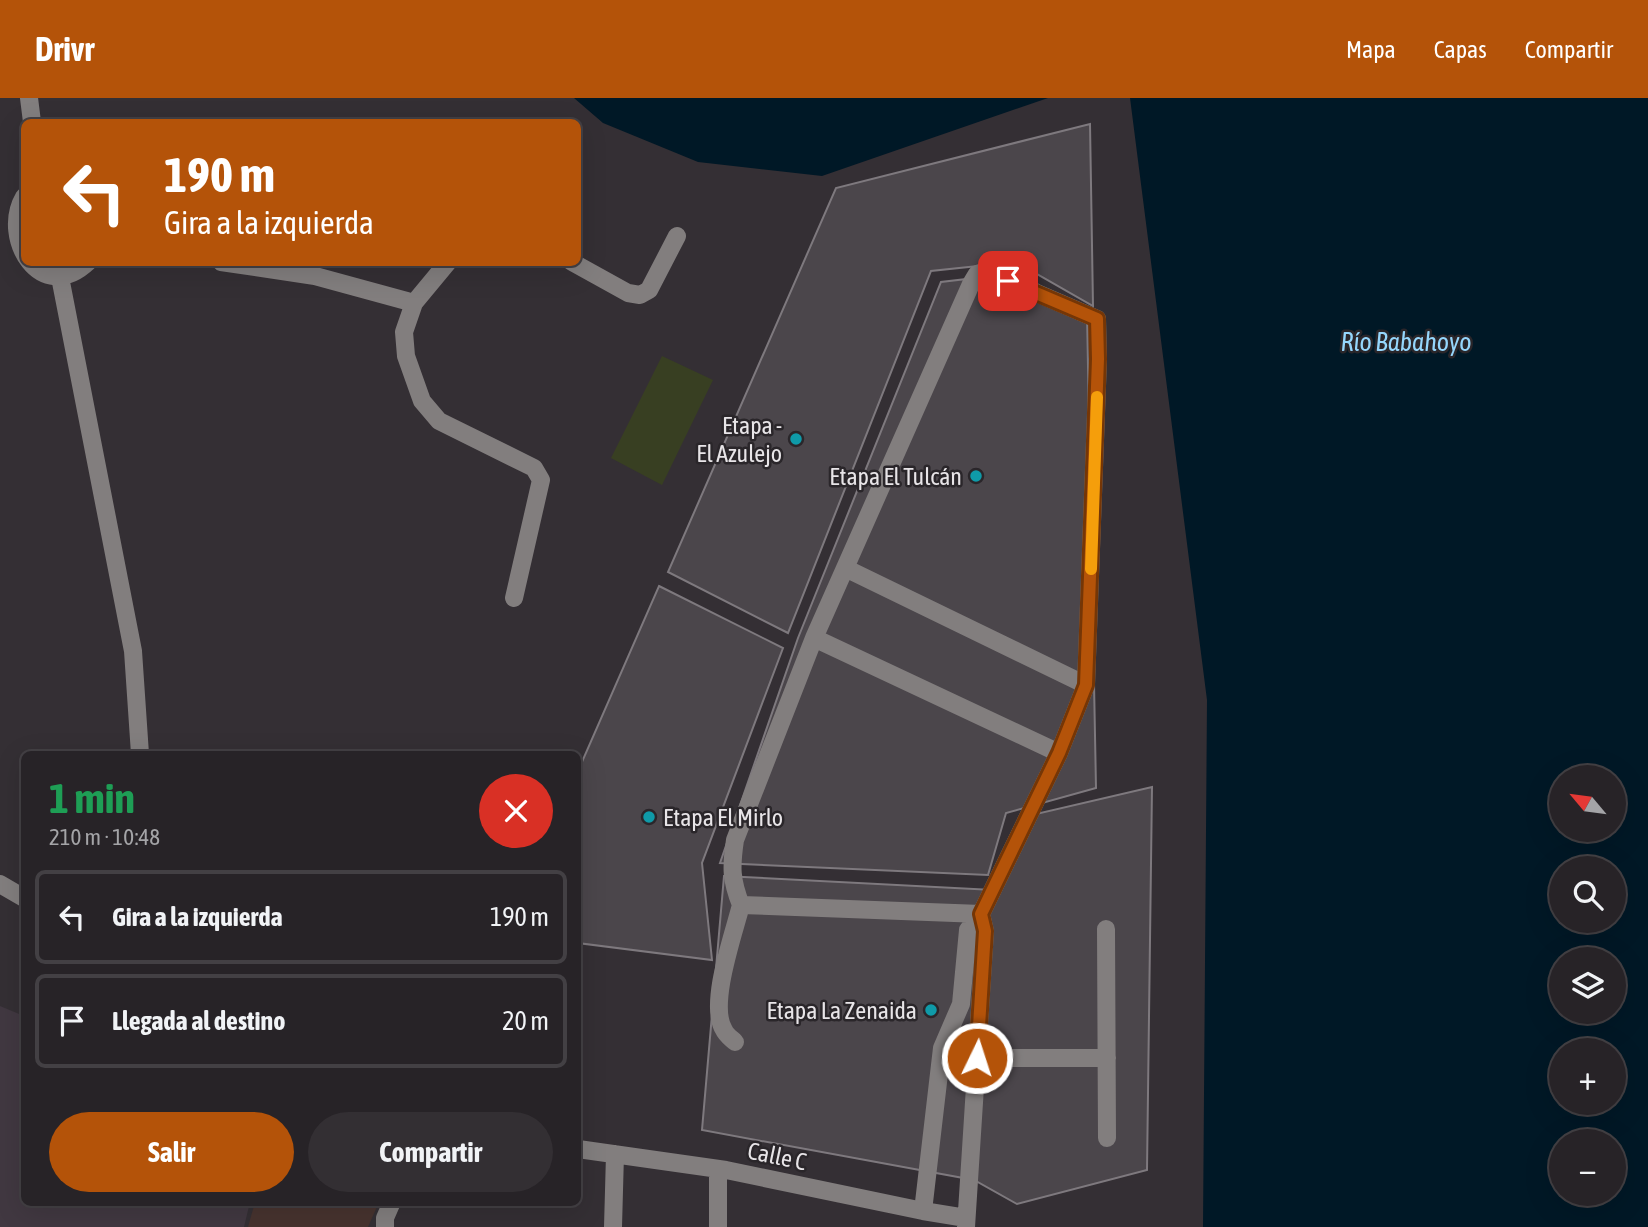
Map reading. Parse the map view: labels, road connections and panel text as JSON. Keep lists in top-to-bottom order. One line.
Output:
{"streets":{"street":["Calle C"]},"water":["Río Babahoyo"],"places":["Etapa - El Azulejo","Etapa El Tulcán","Etapa El Mirlo","Etapa La Zenaida"],"north":"top left","page":{"header":"Drivr","nav":["Mapa","Capas","Compartir"],"turn":["190 m","Gira a la izquierda"],"heading":["1 min","210 m · 10:48"],"map_buttons":["+","−"],"list":[{"name":"Gira a la izquierda","value":"190 m"},{"name":"Llegada al destino","value":"20 m"}],"buttons":["Salir","Compartir"]}}
